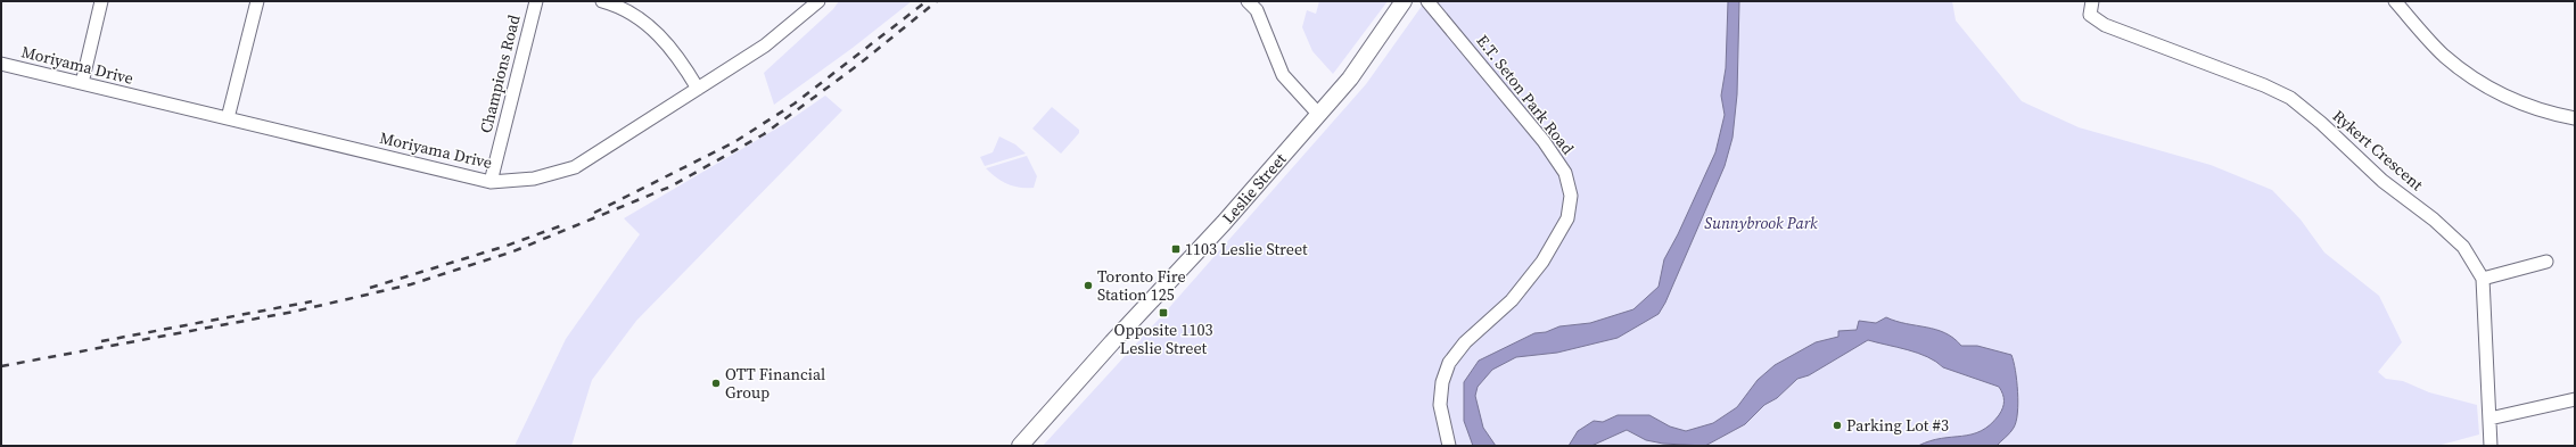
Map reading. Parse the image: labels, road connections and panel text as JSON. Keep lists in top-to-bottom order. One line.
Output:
{"streets":{"main road":["Leslie Street"],"street":["Moriyama Drive","Champions Road","E.T. Seton Park Road","Rykert Crescent"]},"crossings":[["Moriyama Drive","Champions Road"]],"parks":["Sunnybrook Park"],"places":{"transit":["1103 Leslie Street","Opposite 1103 Leslie Street"],"other":["Toronto Fire Station 125","OTT Financial Group","Parking Lot #3"]}}
